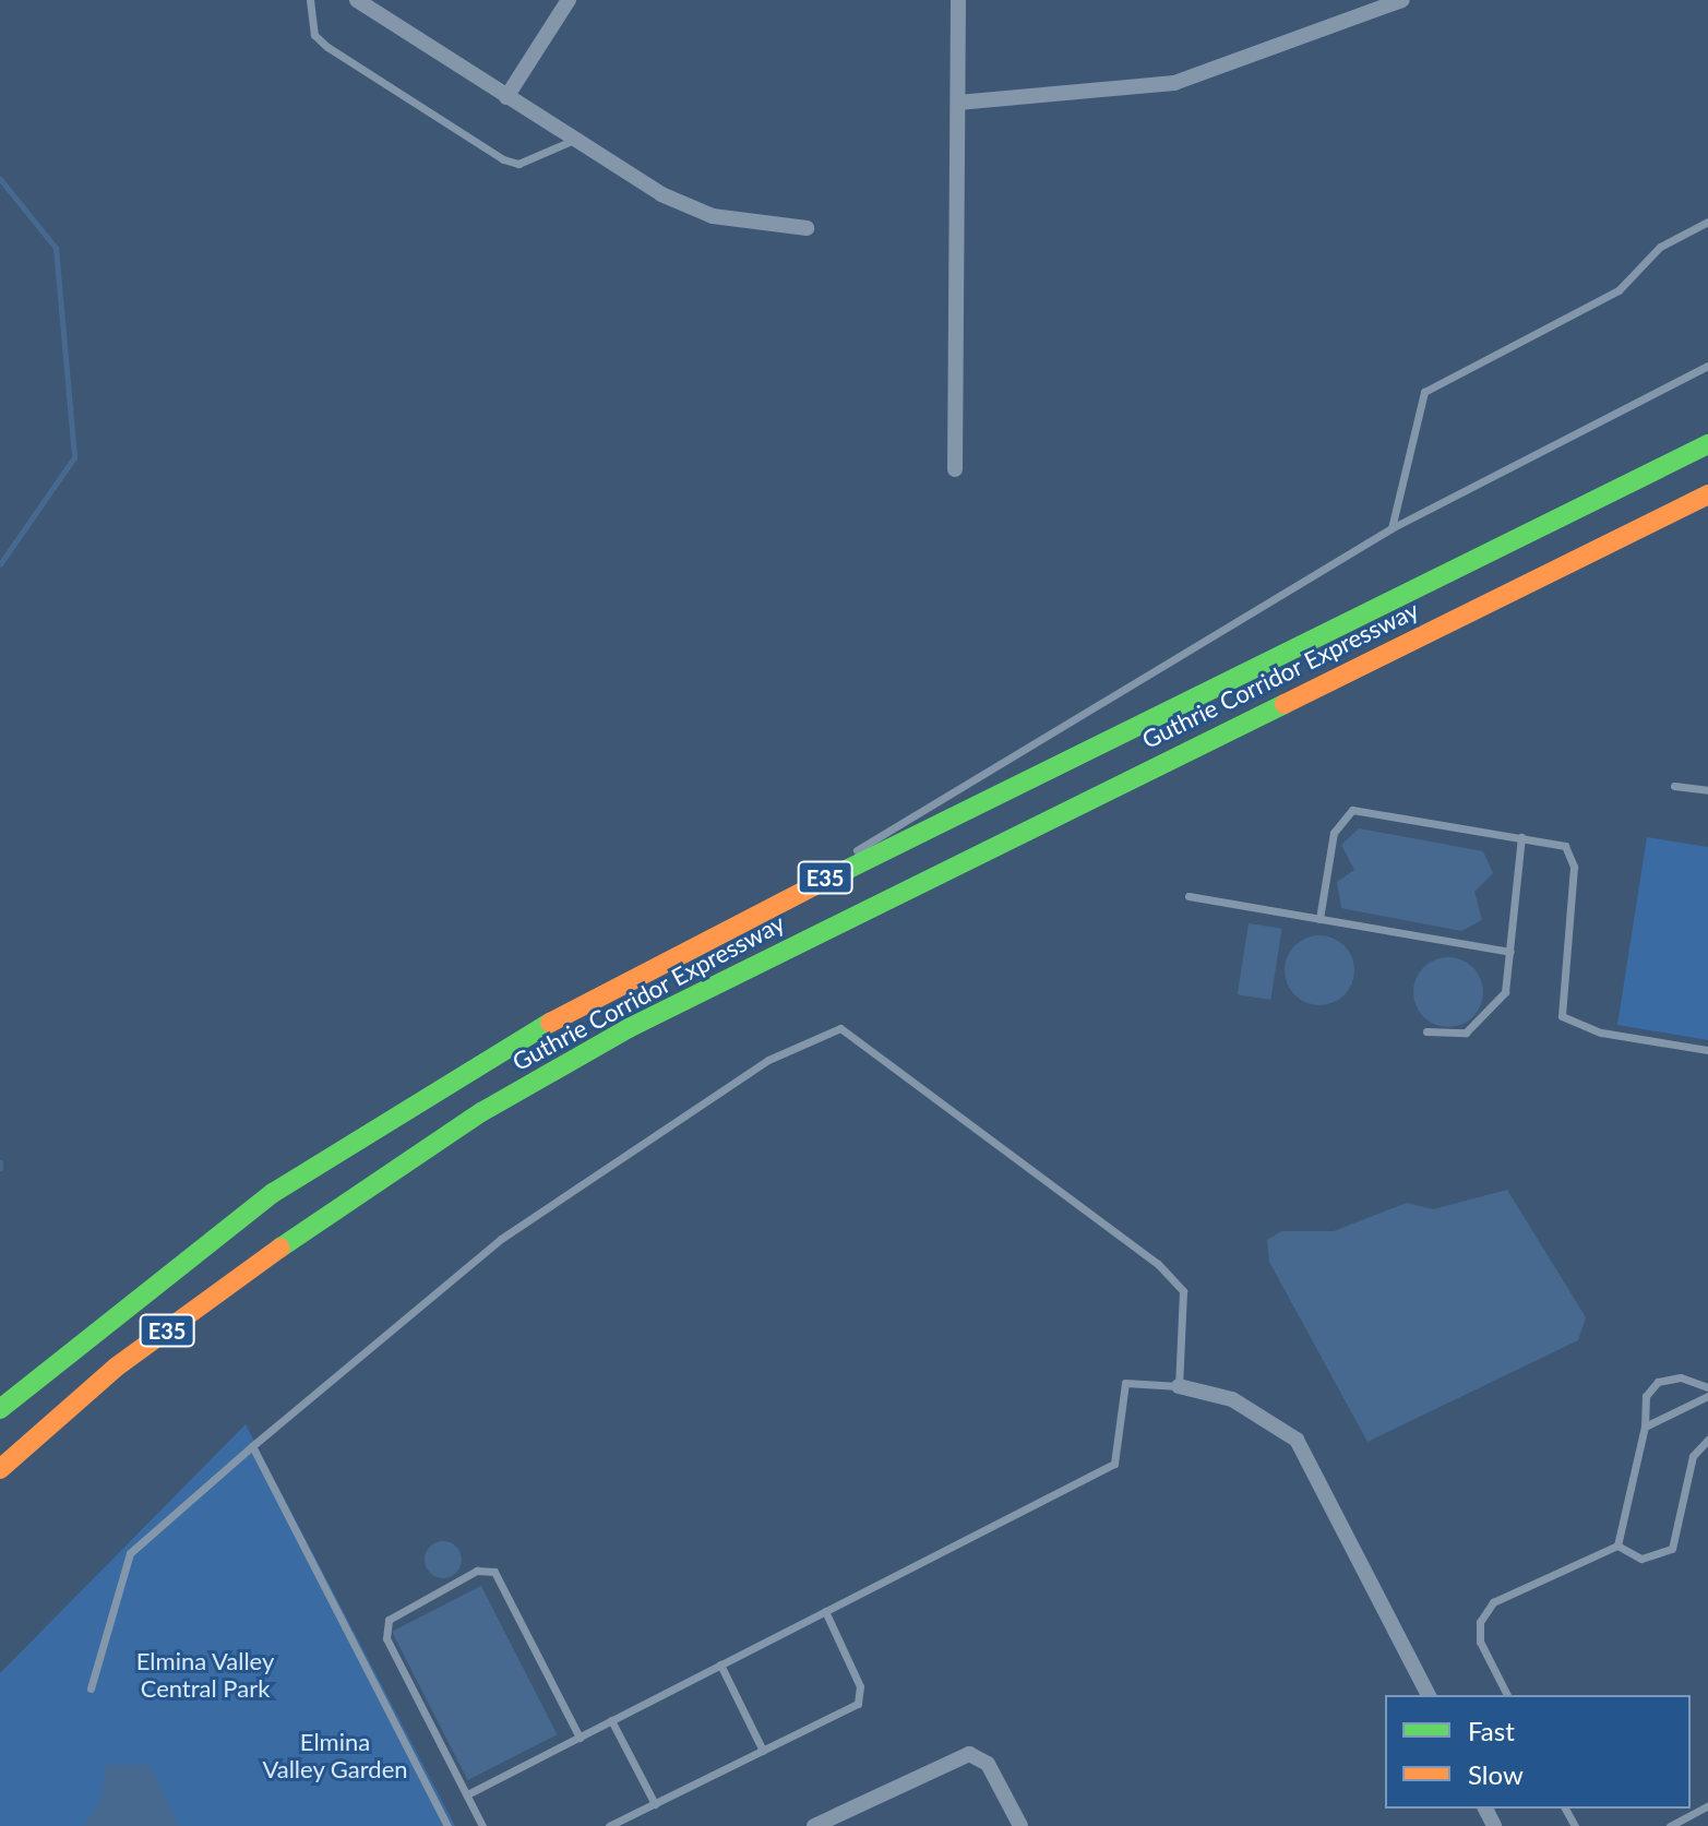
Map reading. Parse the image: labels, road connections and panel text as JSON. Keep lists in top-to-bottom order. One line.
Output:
{"streets":{"highway":["Guthrie Corridor Expressway","E35"]},"parks":["Elmina Valley Central Park","Elmina Valley Garden"],"legend":["Fast","Slow"]}
